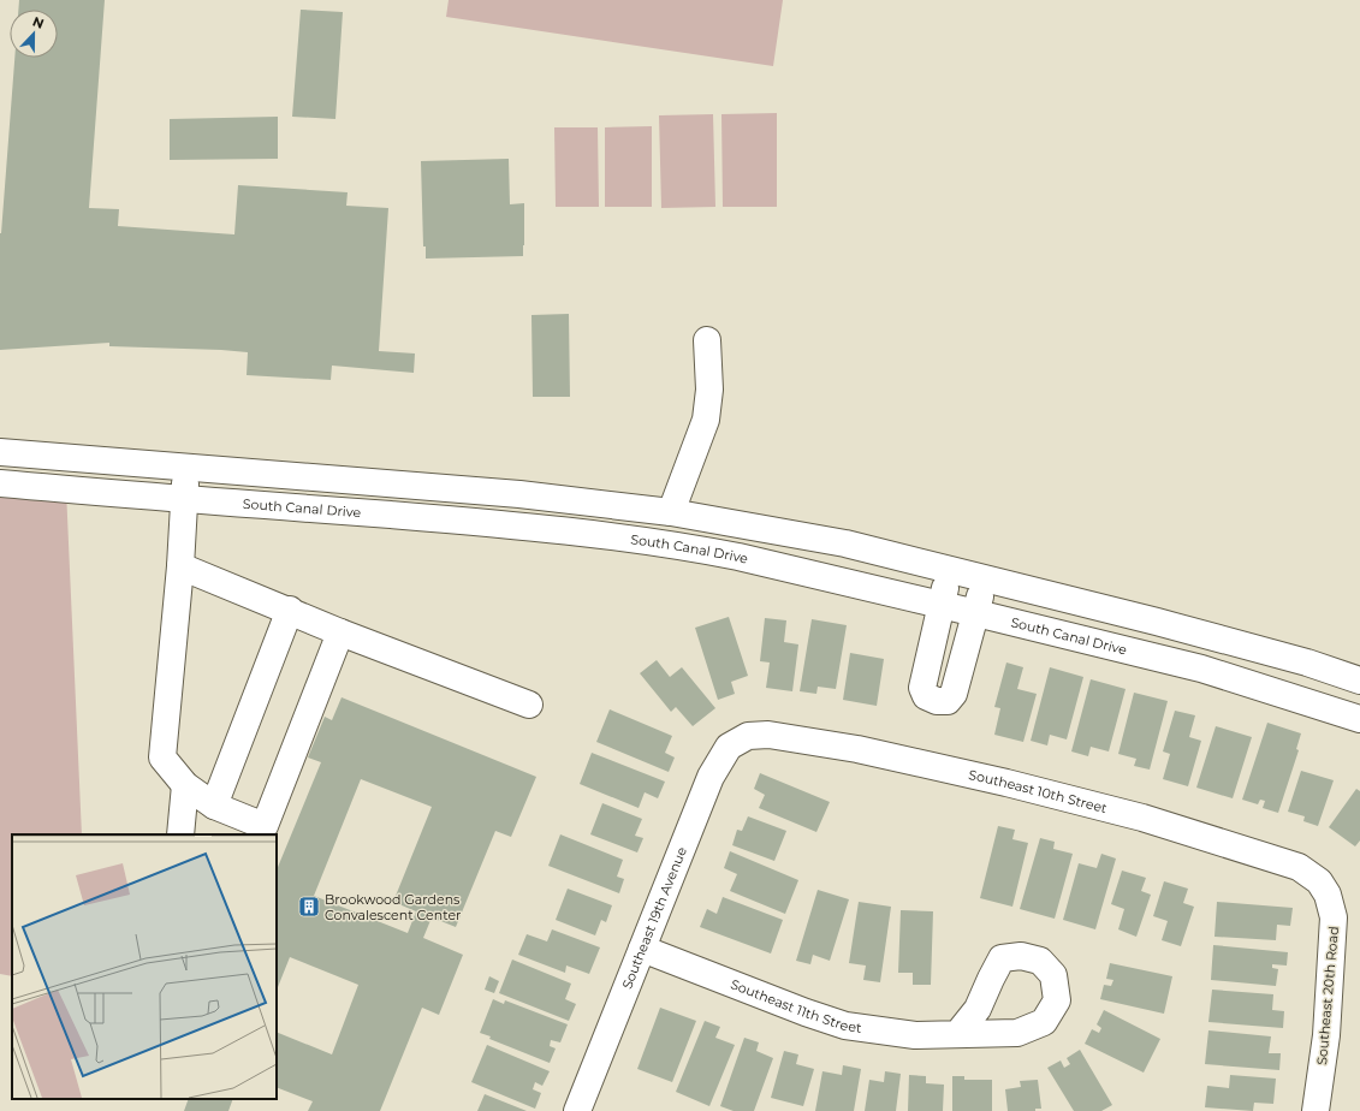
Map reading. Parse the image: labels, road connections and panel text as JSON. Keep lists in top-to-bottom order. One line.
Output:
{"streets":{"street":["South Canal Drive","Southeast 10th Street","Southeast 19th Avenue","Southeast 20th Road","Southeast 11th Street"]},"crossings":[["Southeast 10th Street","Southeast 19th Avenue"],["Southeast 10th Street","Southeast 20th Road"],["Southeast 19th Avenue","Southeast 11th Street"]],"places":{"building":["Brookwood Gardens Convalescent Center"]},"north":"top"}
